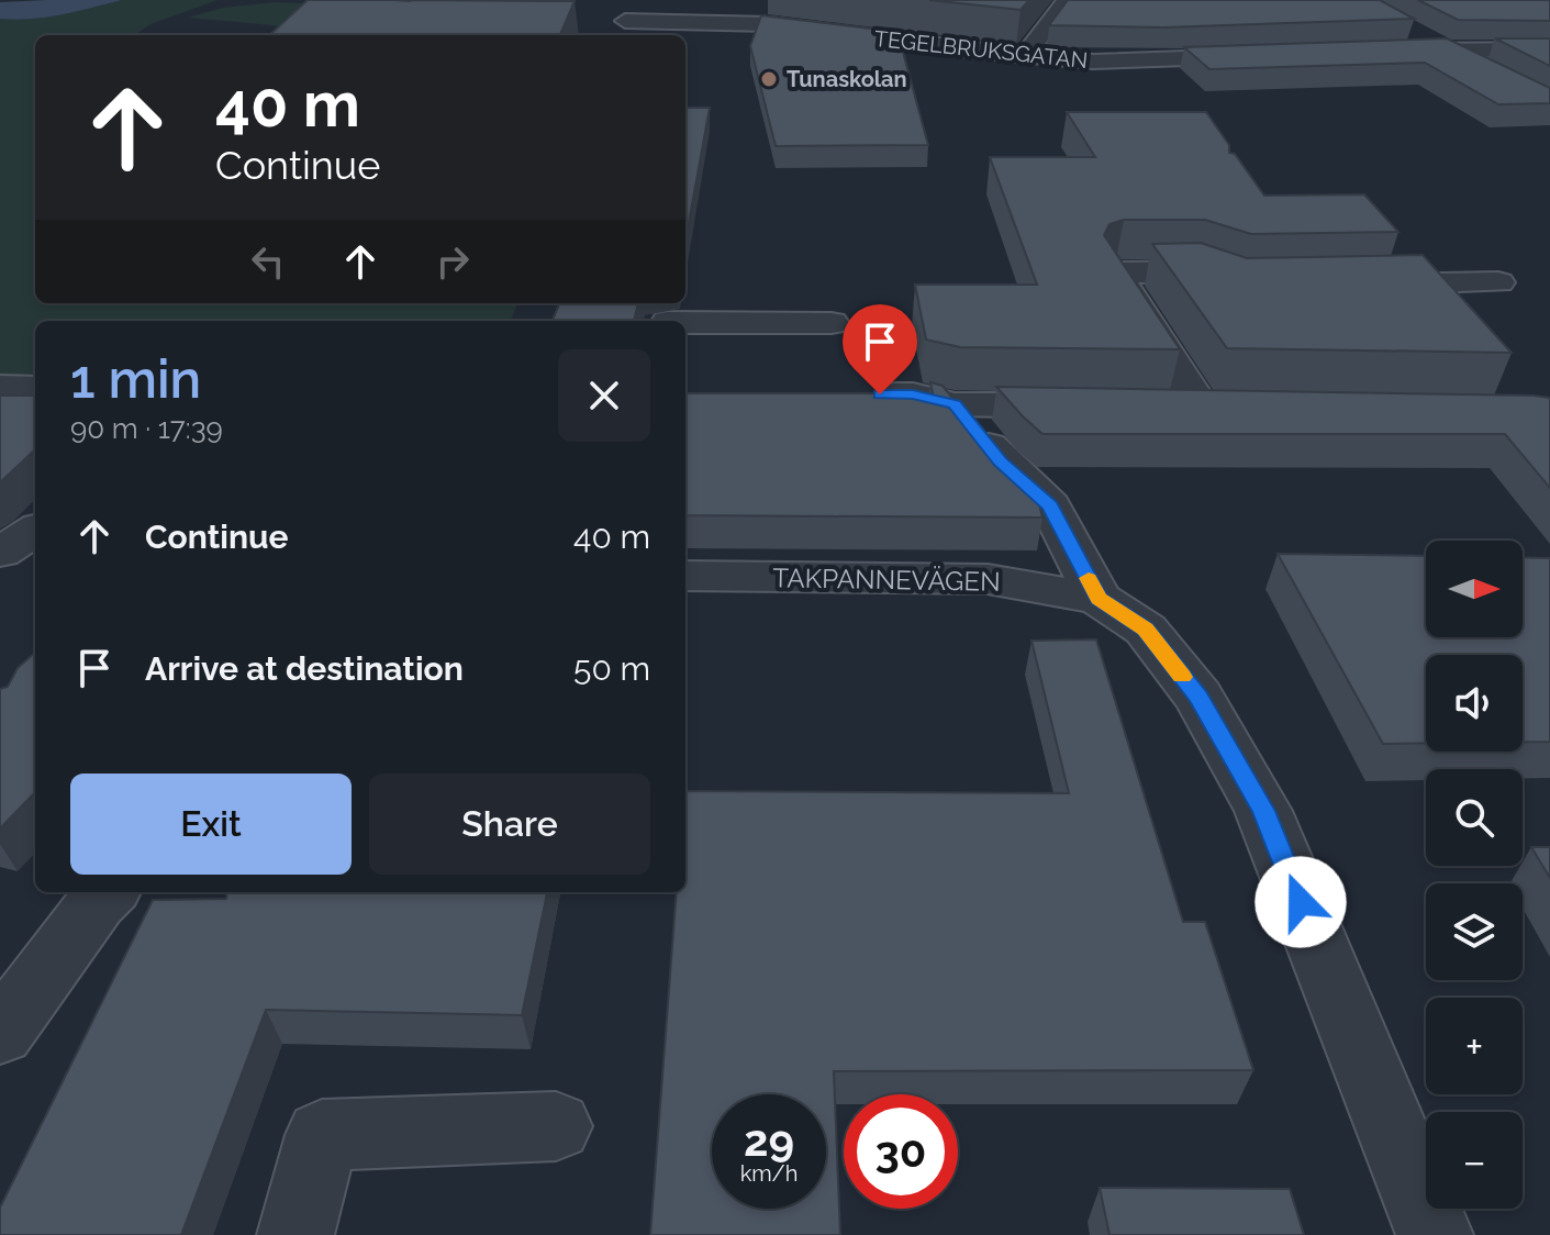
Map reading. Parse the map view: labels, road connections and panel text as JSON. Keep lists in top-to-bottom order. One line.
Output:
{"streets":{"street":["TEGELBRUKSGATAN","TAKPANNEVÄGEN"]},"places":["Tunaskolan"],"north":"right","page":{"turn":["40 m","Continue"],"heading":["1 min","90 m · 17:39"],"list":[{"name":"Continue","value":"40 m"},{"name":"Arrive at destination","value":"50 m"}],"map_buttons":["+","−"],"buttons":["Exit","Share"],"speed":"29 km/h","limit":"30"}}
